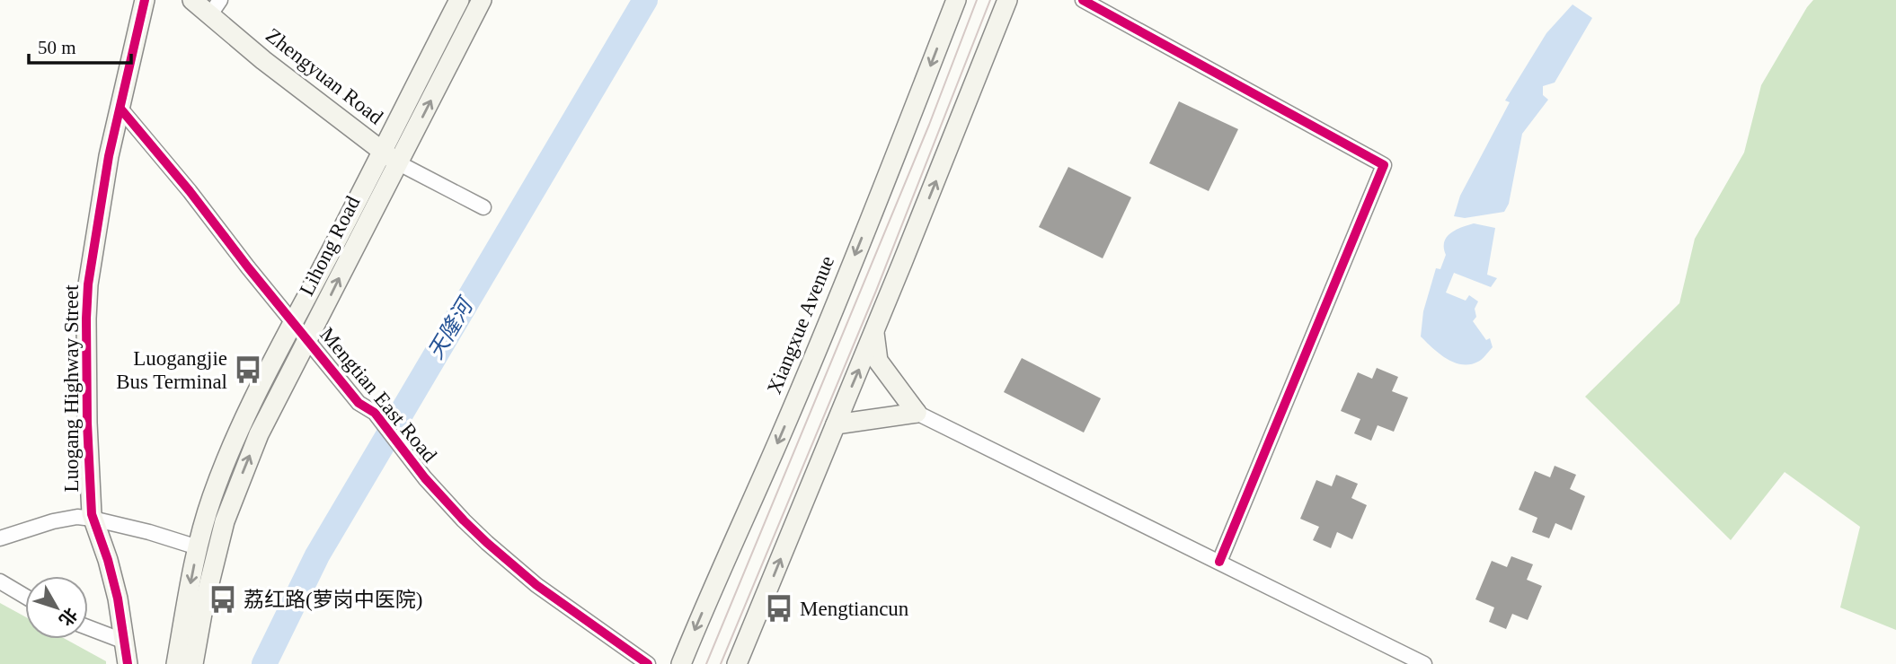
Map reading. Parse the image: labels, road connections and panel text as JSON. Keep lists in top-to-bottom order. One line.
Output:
{"streets":{"main road":["Zhengyuan Road","Lihong Road","Xiangxue Avenue","Luogang Highway Street"],"street":["Mengtian East Road"]},"crossings":[["Zhengyuan Road","Lihong Road"],["Lihong Road","Mengtian East Road"],["Luogang Highway Street","Mengtian East Road"]],"water":["天隆河"],"places":{"bus stop":["Luogangjie Bus Terminal","荔红路(萝岗中医院)","Mengtiancun"]},"scale_bar":"50 m","north":"bottom right"}
